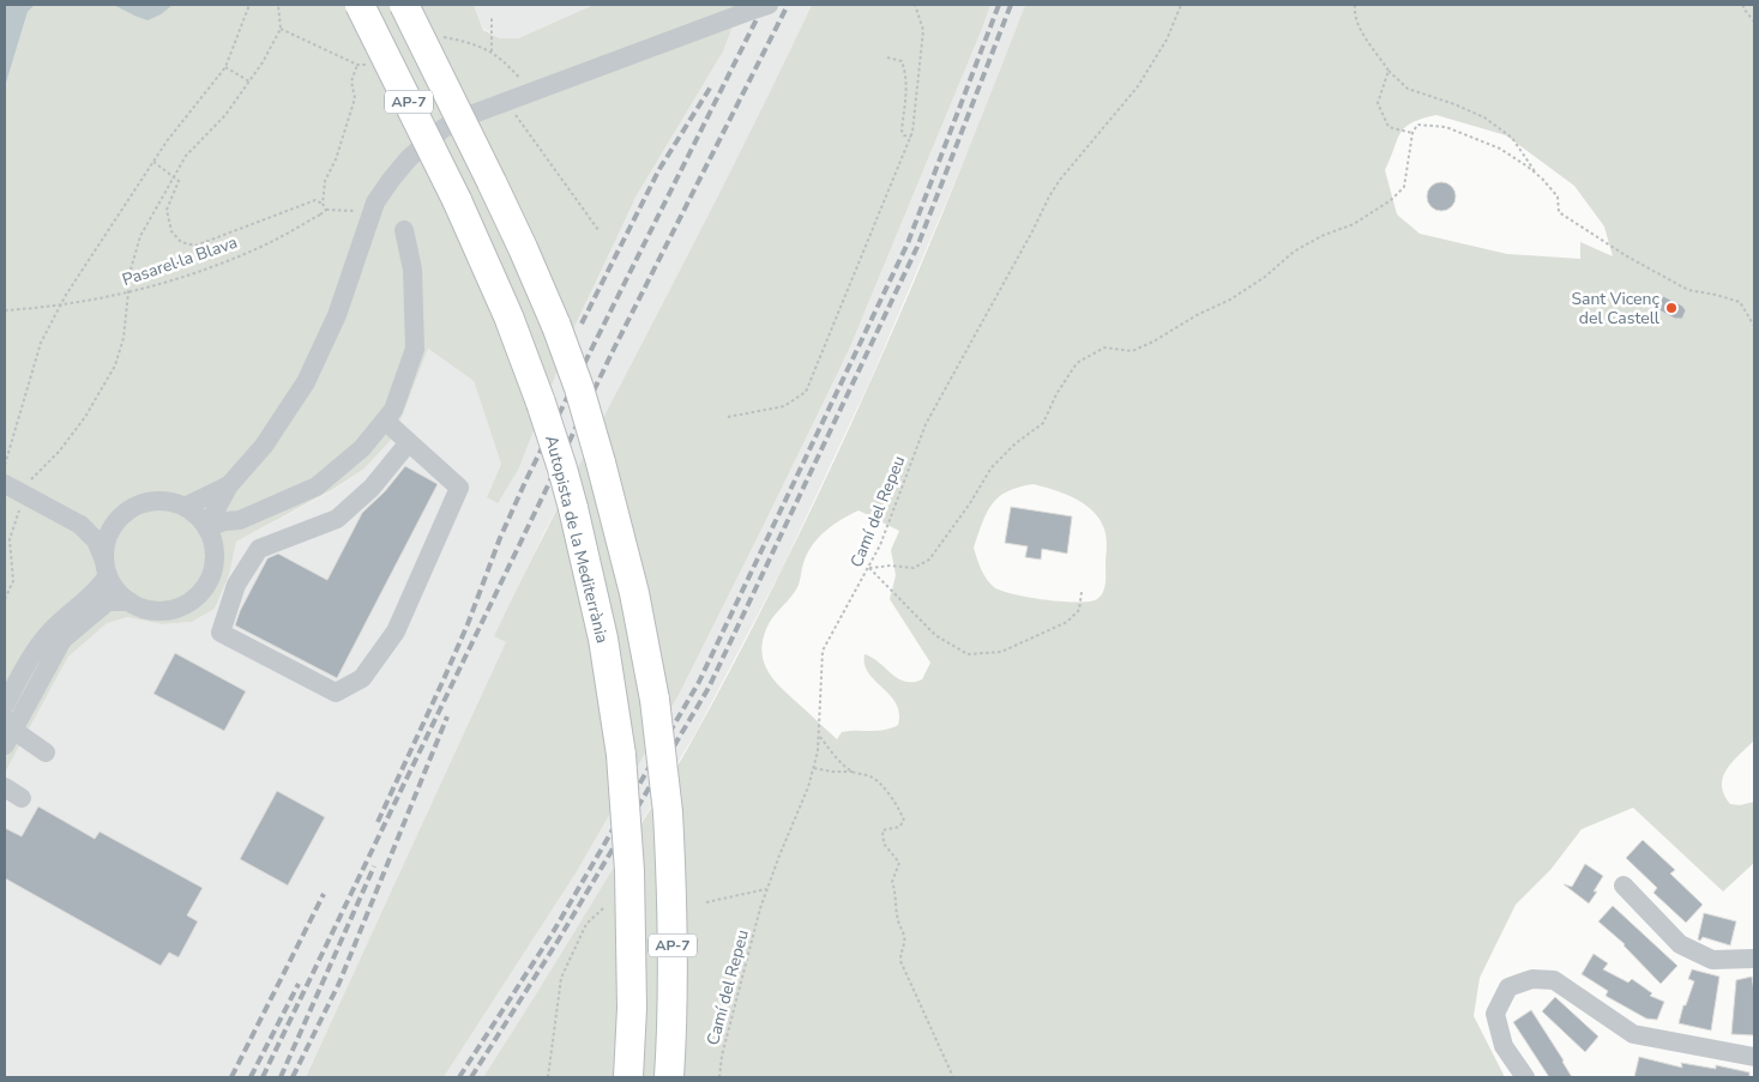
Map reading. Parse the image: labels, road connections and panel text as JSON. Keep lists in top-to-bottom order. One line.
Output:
{"streets":{"highway":["AP-7","Autopista de la Mediterrània"],"path":["Pasarel·la Blava","Camí del Repeu"]},"places":["Sant Vicenç del Castell"]}
